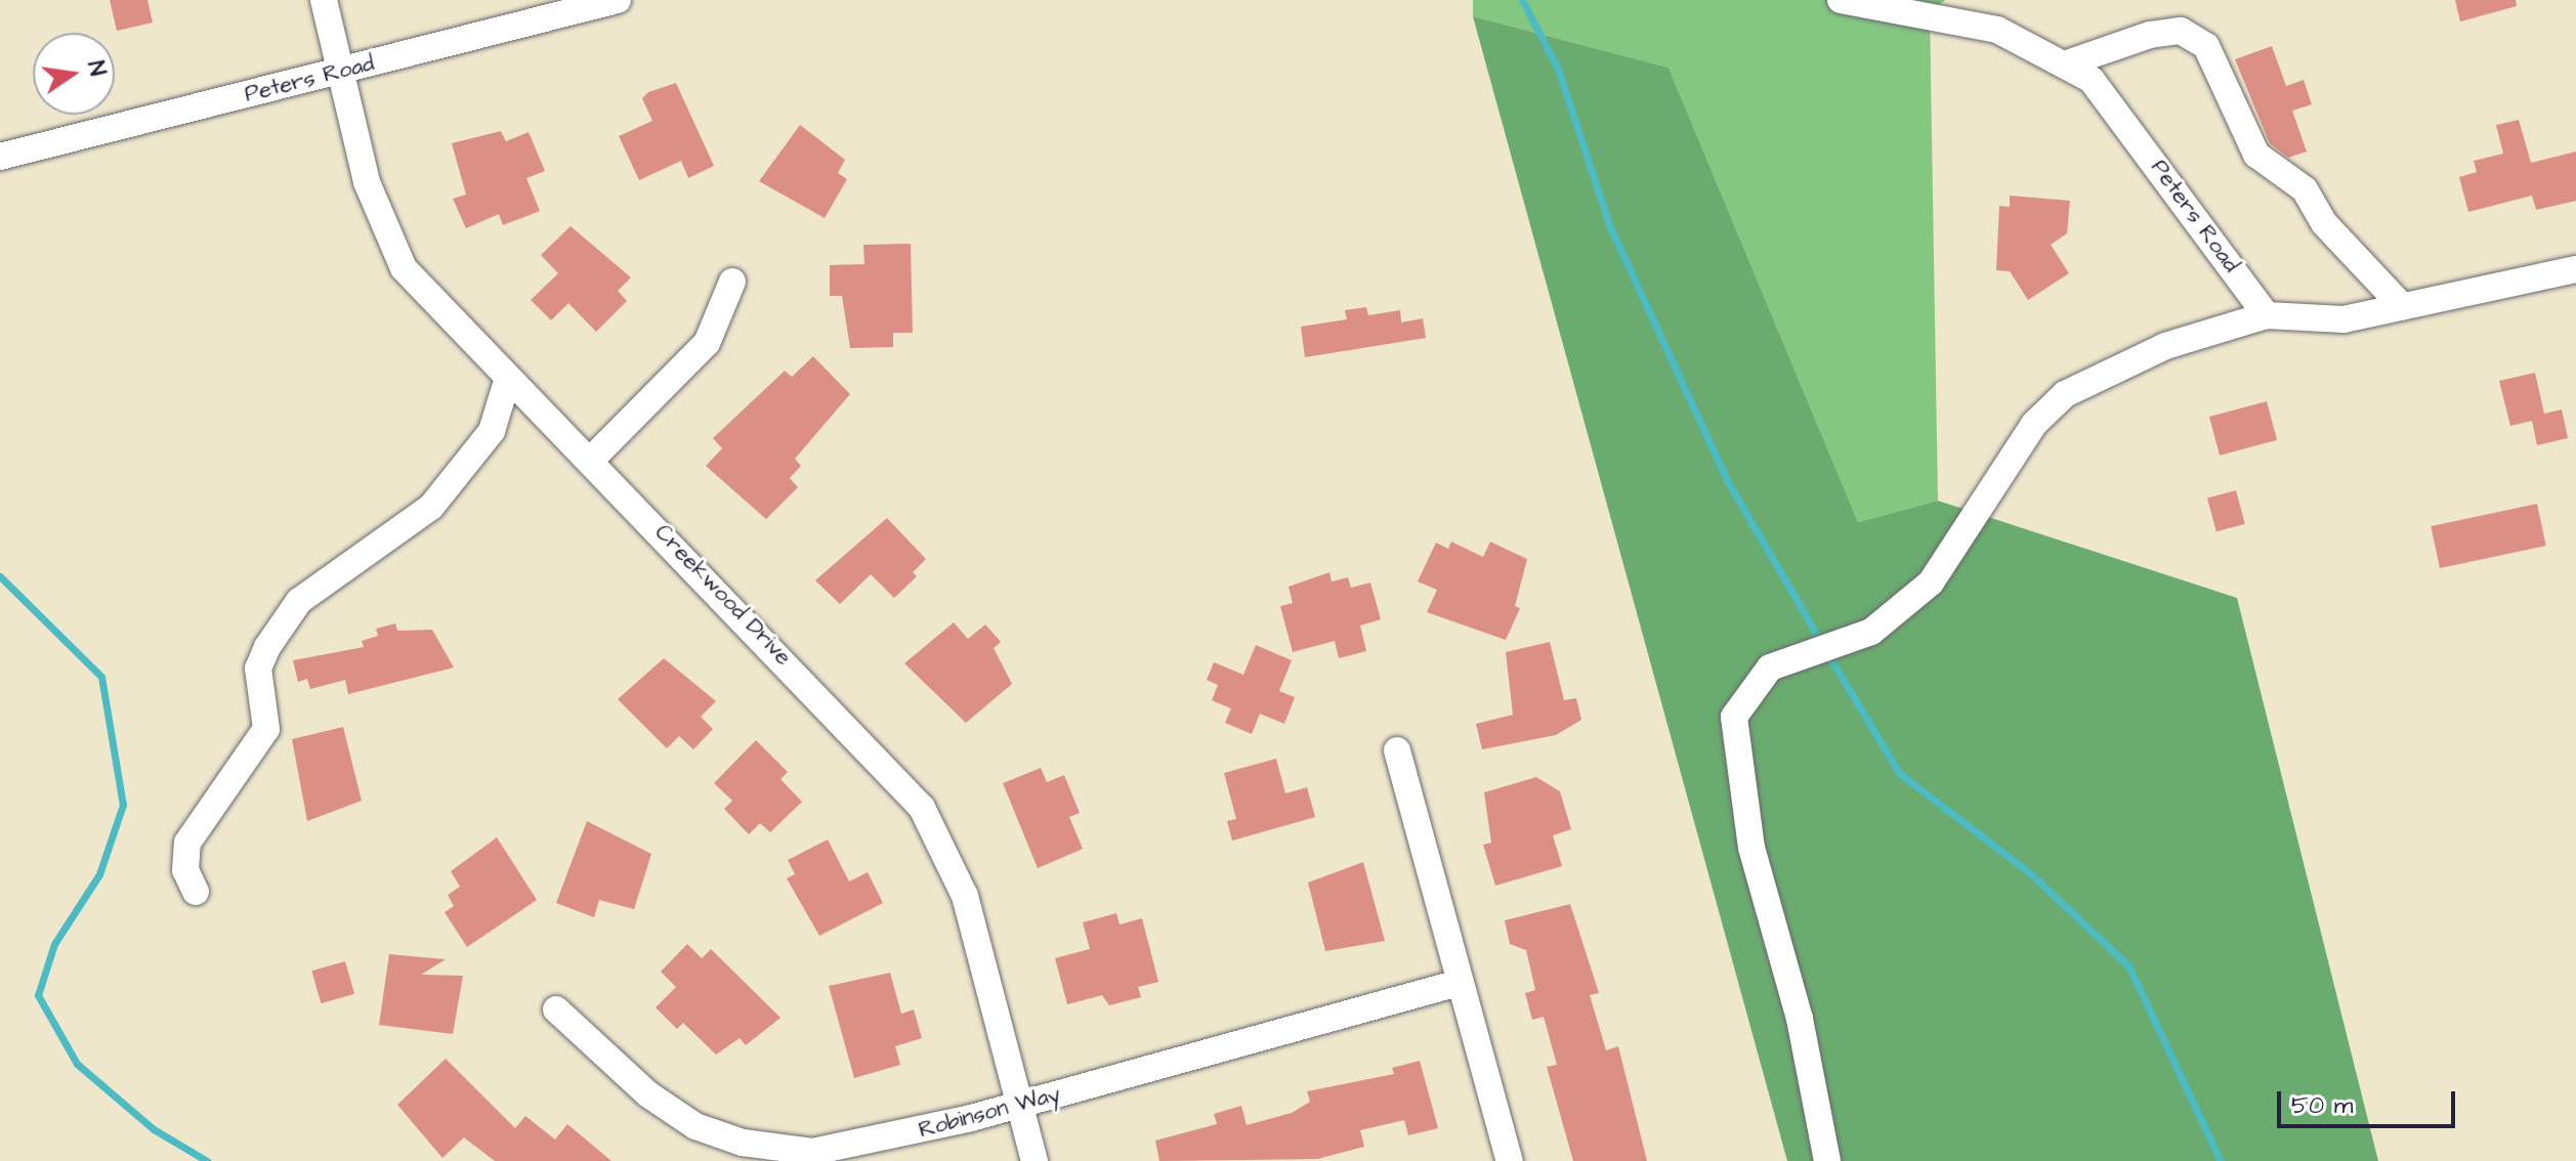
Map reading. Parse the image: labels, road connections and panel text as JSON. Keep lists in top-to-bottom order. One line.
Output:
{"streets":{"street":["Peters Road","Creekwood Drive","Robinson Way"]},"crossings":[["Peters Road","Creekwood Drive"],["Creekwood Drive","Robinson Way"]],"scale_bar":"50 m","north":"right"}
